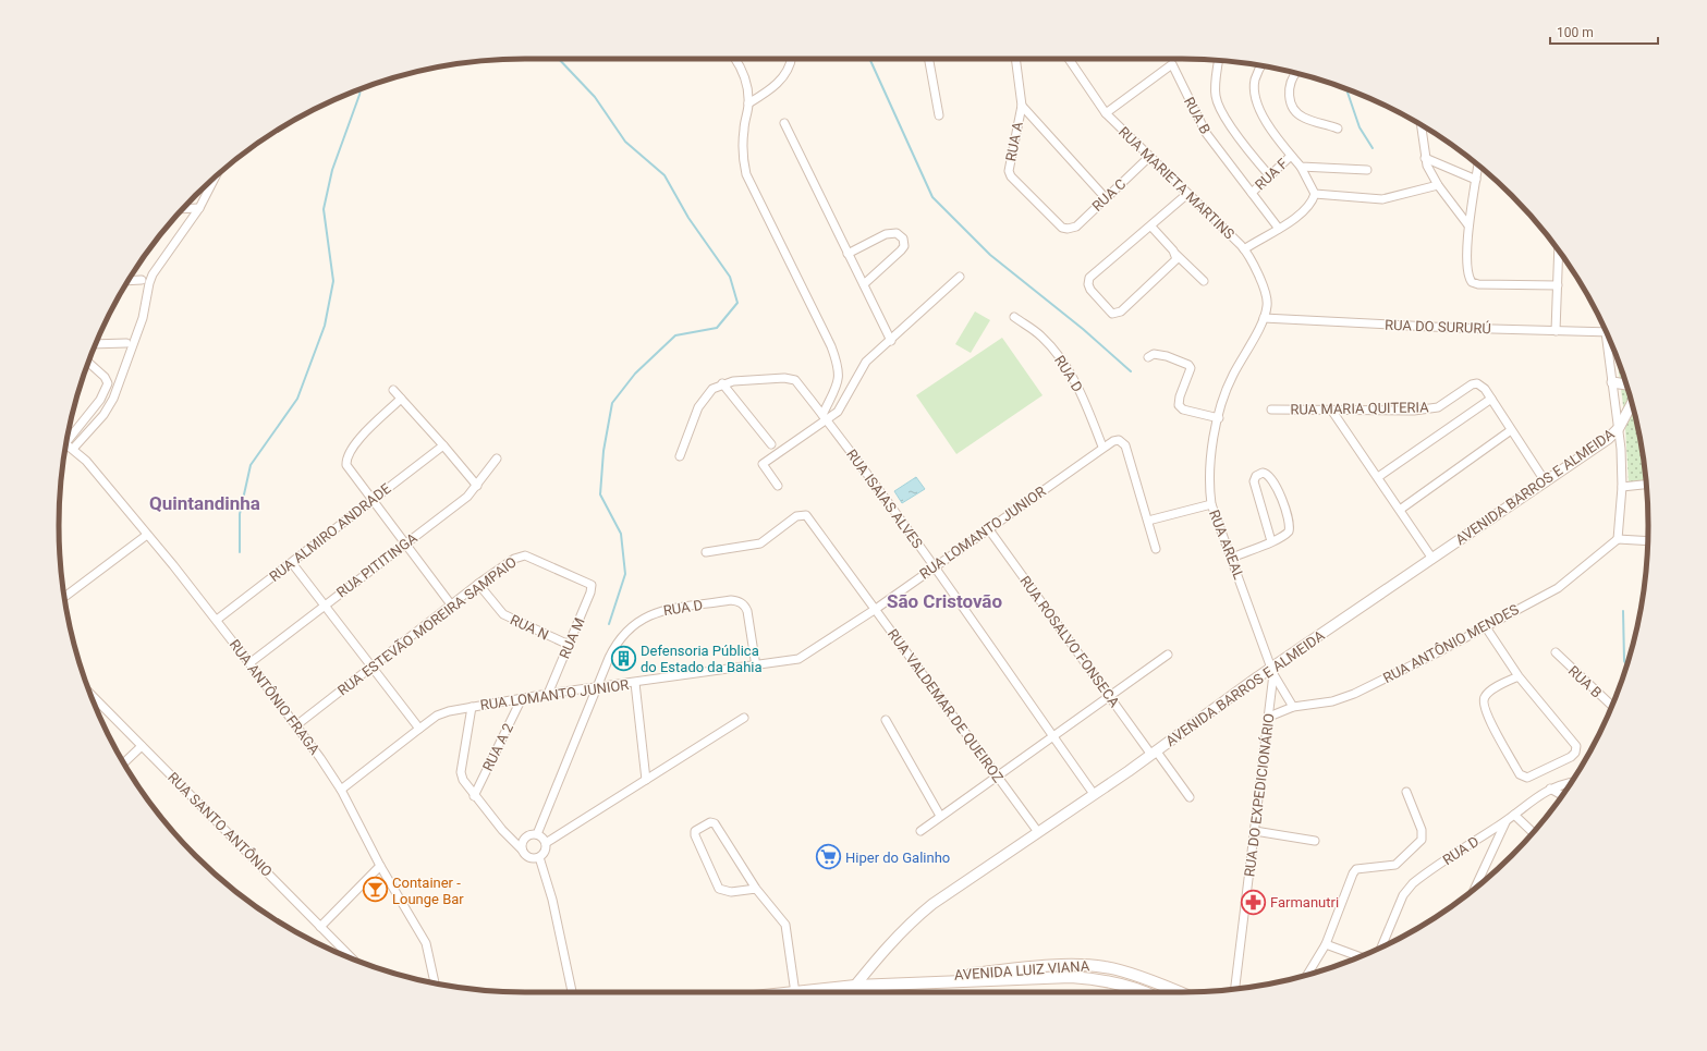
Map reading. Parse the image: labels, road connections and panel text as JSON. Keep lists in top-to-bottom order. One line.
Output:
{"streets":{"main road":["AVENIDA LUIZ VIANA"],"street":["RUA B","RUA A","RUA F","RUA MARIETA MARTINS","RUA C","RUA DO SURURÚ","RUA D","RUA MARIA QUITERIA","AVENIDA BARROS E ALMEIDA","RUA ISAIAS ALVES","RUA ALMIRO ANDRADE","RUA LOMANTO JUNIOR","RUA AREAL","RUA PITITINGA","RUA ESTEVÃO MOREIRA SAMPAIO","RUA N","RUA M","RUA ROSALVO FONSECA","RUA ANTÔNIO MENDES","RUA ANTÔNIO FRAGA","RUA VALDEMAR DE QUEIROZ","RUA A 2","RUA DO EXPEDICIONÁRIO","RUA SANTO ANTÔNIO"]},"crossings":[["RUA B","RUA F"],["RUA B","RUA MARIETA MARTINS"],["RUA A","RUA C"],["RUA MARIETA MARTINS","RUA C"],["RUA MARIETA MARTINS","RUA DO SURURÚ"],["RUA MARIETA MARTINS","RUA AREAL"],["RUA DO SURURÚ","RUA AREAL"],["RUA D","RUA LOMANTO JUNIOR"],["RUA MARIA QUITERIA","AVENIDA BARROS E ALMEIDA"],["AVENIDA BARROS E ALMEIDA","RUA ISAIAS ALVES"],["AVENIDA BARROS E ALMEIDA","RUA AREAL"],["AVENIDA BARROS E ALMEIDA","RUA ROSALVO FONSECA"],["AVENIDA BARROS E ALMEIDA","RUA VALDEMAR DE QUEIROZ"],["AVENIDA BARROS E ALMEIDA","RUA DO EXPEDICIONÁRIO"],["AVENIDA BARROS E ALMEIDA","AVENIDA LUIZ VIANA"],["RUA ISAIAS ALVES","RUA LOMANTO JUNIOR"],["RUA ALMIRO ANDRADE","RUA ANTÔNIO FRAGA"],["RUA LOMANTO JUNIOR","RUA M"],["RUA LOMANTO JUNIOR","RUA ROSALVO FONSECA"],["RUA LOMANTO JUNIOR","RUA ANTÔNIO FRAGA"],["RUA LOMANTO JUNIOR","RUA VALDEMAR DE QUEIROZ"],["RUA LOMANTO JUNIOR","RUA A 2"],["RUA AREAL","RUA DO EXPEDICIONÁRIO"],["RUA PITITINGA","RUA ANTÔNIO FRAGA"],["RUA ESTEVÃO MOREIRA SAMPAIO","RUA N"],["RUA ESTEVÃO MOREIRA SAMPAIO","RUA M"],["RUA ESTEVÃO MOREIRA SAMPAIO","RUA ANTÔNIO FRAGA"],["RUA N","RUA M"],["RUA ANTÔNIO MENDES","RUA DO EXPEDICIONÁRIO"]],"districts":["Quintandinha","São Cristovão"],"places":{"building":["Defensoria Pública do Estado da Bahia"],"supermarket":["Hiper do Galinho"],"bar":["Container - Lounge Bar"],"pharmacy":["Farmanutri"]},"scale_bar":"100 m"}
